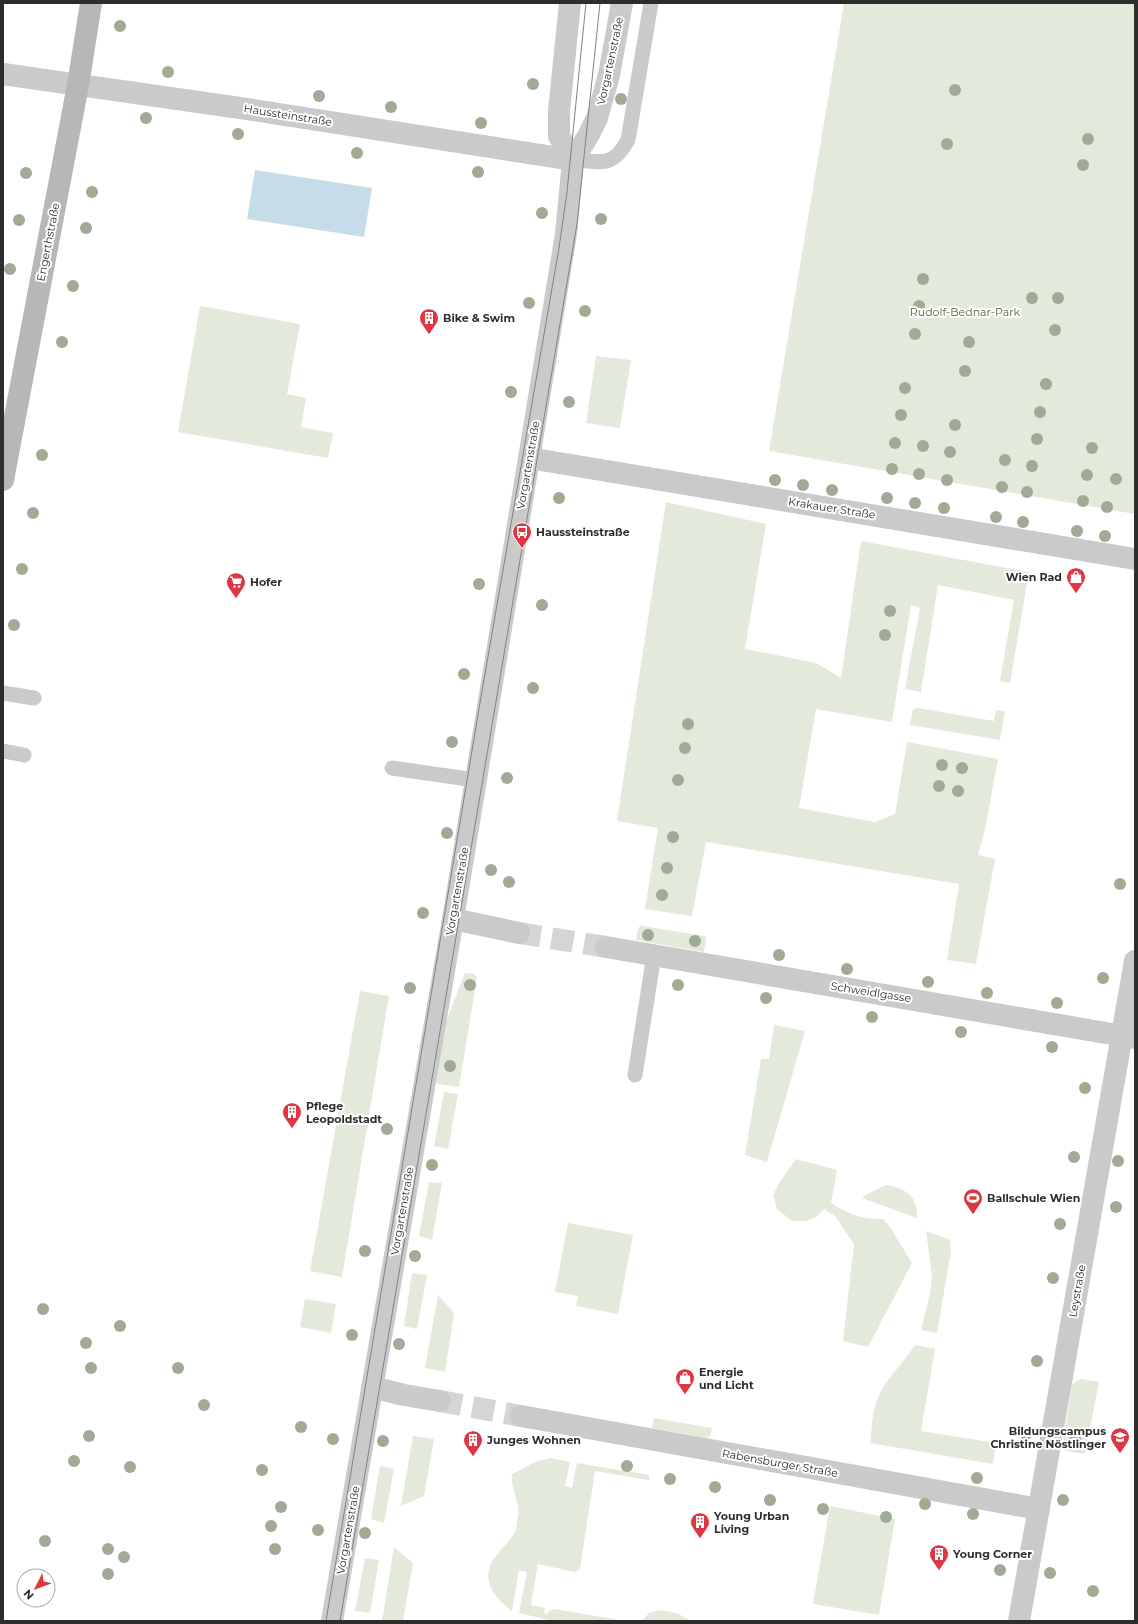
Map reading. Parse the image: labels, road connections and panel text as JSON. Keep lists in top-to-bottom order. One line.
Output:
{"streets":{"street":["Vorgartenstraße","Haussteinstraße","Engerthstraße","Krakauer Straße","Schweidlgasse","Leystraße","Rabensburger Straße"]},"crossings":[["Vorgartenstraße","Haussteinstraße"],["Vorgartenstraße","Krakauer Straße"],["Haussteinstraße","Engerthstraße"],["Schweidlgasse","Leystraße"],["Leystraße","Rabensburger Straße"]],"parks":["Rudolf-Bednar-Park"],"places":{"building":["Bike & Swim","Pflege Leopoldstadt","Junges Wohnen","Young Urban Living","Young Corner"],"bus stop":["Haussteinstraße"],"shop":["Wien Rad","Energie und Licht"],"supermarket":["Hofer"],"sports":["Ballschule Wien"],"school or university":["Bildungscampus Christine Nöstlinger"]},"north":"bottom left"}
